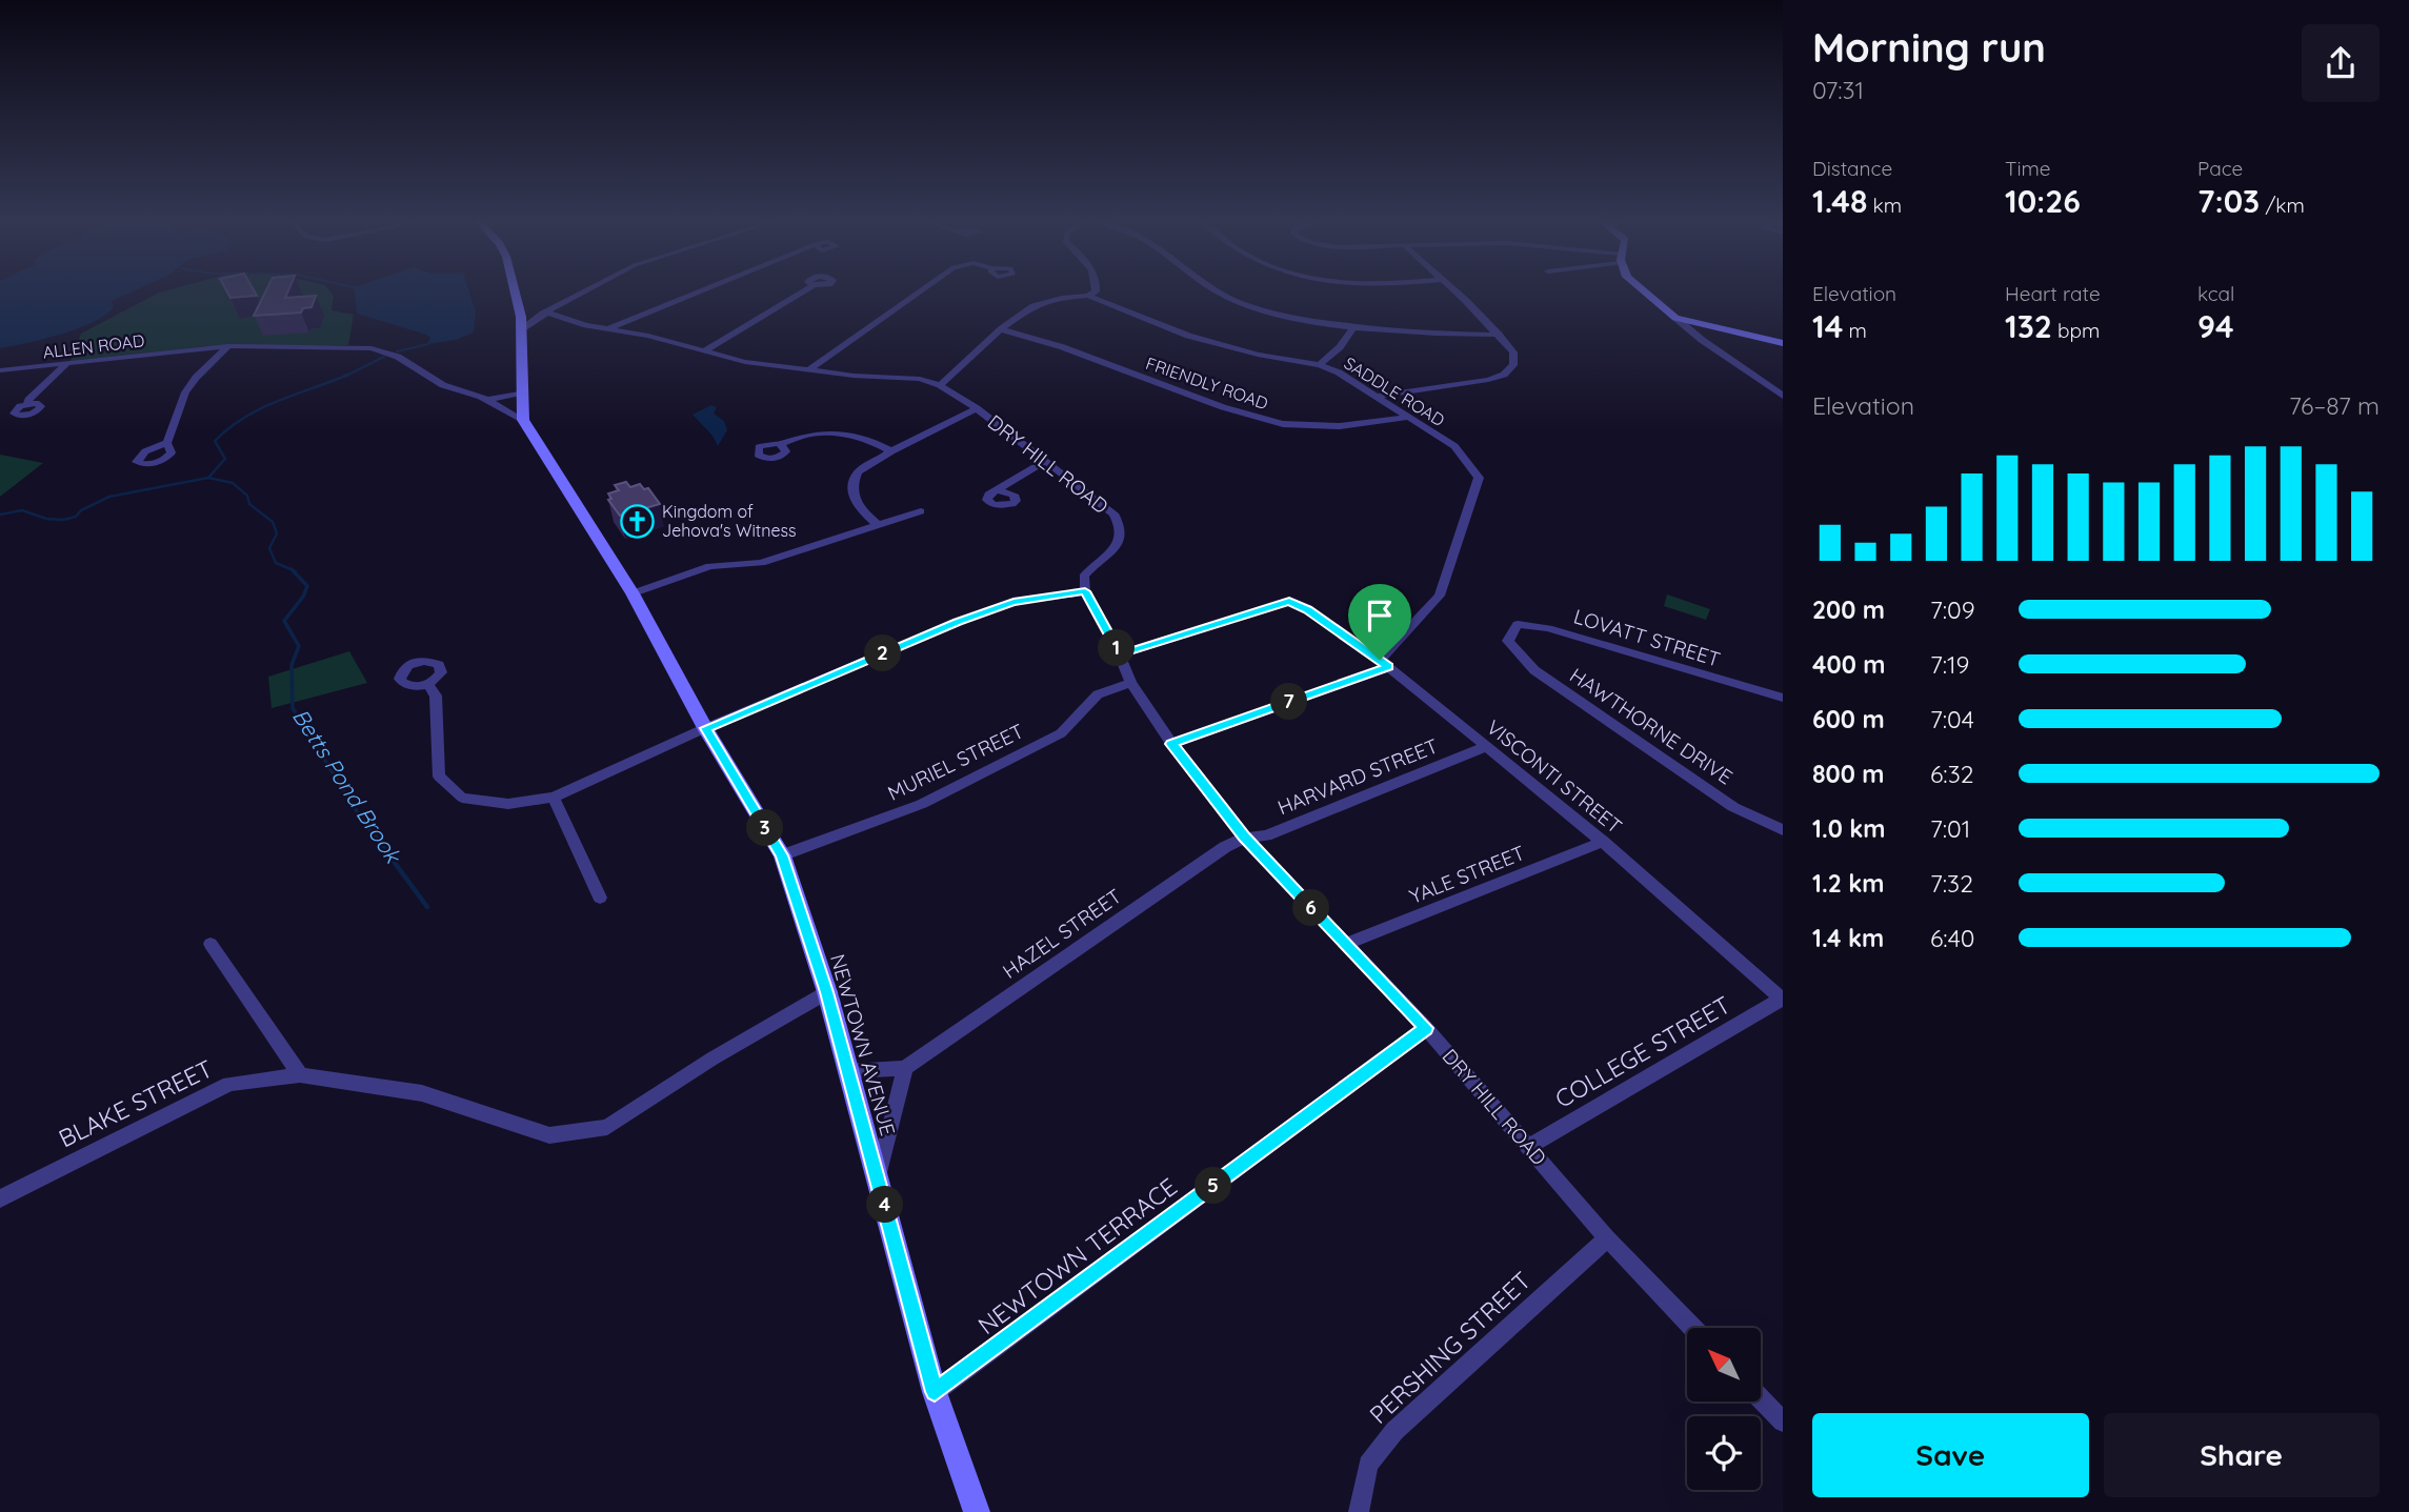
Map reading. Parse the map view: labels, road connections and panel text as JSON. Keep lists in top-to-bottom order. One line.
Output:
{"streets":{"main road":["NEWTOWN AVENUE"],"street":["ALLEN ROAD","FRIENDLY ROAD","SADDLE ROAD","DRY HILL ROAD","LOVATT STREET","HAWTHORNE DRIVE","MURIEL STREET","HARVARD STREET","VISCONTI STREET","YALE STREET","HAZEL STREET","COLLEGE STREET","BLAKE STREET","NEWTOWN TERRACE","PERSHING STREET"]},"crossings":[["ALLEN ROAD","NEWTOWN AVENUE"],["FRIENDLY ROAD","SADDLE ROAD"],["SADDLE ROAD","VISCONTI STREET"],["DRY HILL ROAD","MURIEL STREET"],["DRY HILL ROAD","HARVARD STREET"],["DRY HILL ROAD","VISCONTI STREET"],["DRY HILL ROAD","YALE STREET"],["DRY HILL ROAD","HAZEL STREET"],["DRY HILL ROAD","COLLEGE STREET"],["DRY HILL ROAD","NEWTOWN TERRACE"],["DRY HILL ROAD","PERSHING STREET"],["LOVATT STREET","HAWTHORNE DRIVE"],["MURIEL STREET","NEWTOWN AVENUE"],["HARVARD STREET","VISCONTI STREET"],["HARVARD STREET","HAZEL STREET"],["VISCONTI STREET","YALE STREET"],["VISCONTI STREET","COLLEGE STREET"],["NEWTOWN AVENUE","BLAKE STREET"],["NEWTOWN AVENUE","NEWTOWN TERRACE"]],"water":["Betts Pond Brook"],"places":{"church":["Kingdom of Jehova's Witness"]},"north":"top left","page":{"heading":["Morning run","07:31"],"stats":[["Distance","1.48 km"],["Time","10:26"],["Pace","7:03 /km"],["Elevation","14 m"],["Heart rate","132 bpm"],["kcal","94"]],"chart":["Elevation","76–87 m"],"list":[{"name":"200 m","note":"7:09"},{"name":"400 m","note":"7:19"},{"name":"600 m","note":"7:04"},{"name":"800 m","note":"6:32"},{"name":"1.0 km","note":"7:01"},{"name":"1.2 km","note":"7:32"},{"name":"1.4 km","note":"6:40"}],"pins":["1","2","7","3","6","5","4"],"buttons":["Save","Share"]}}
